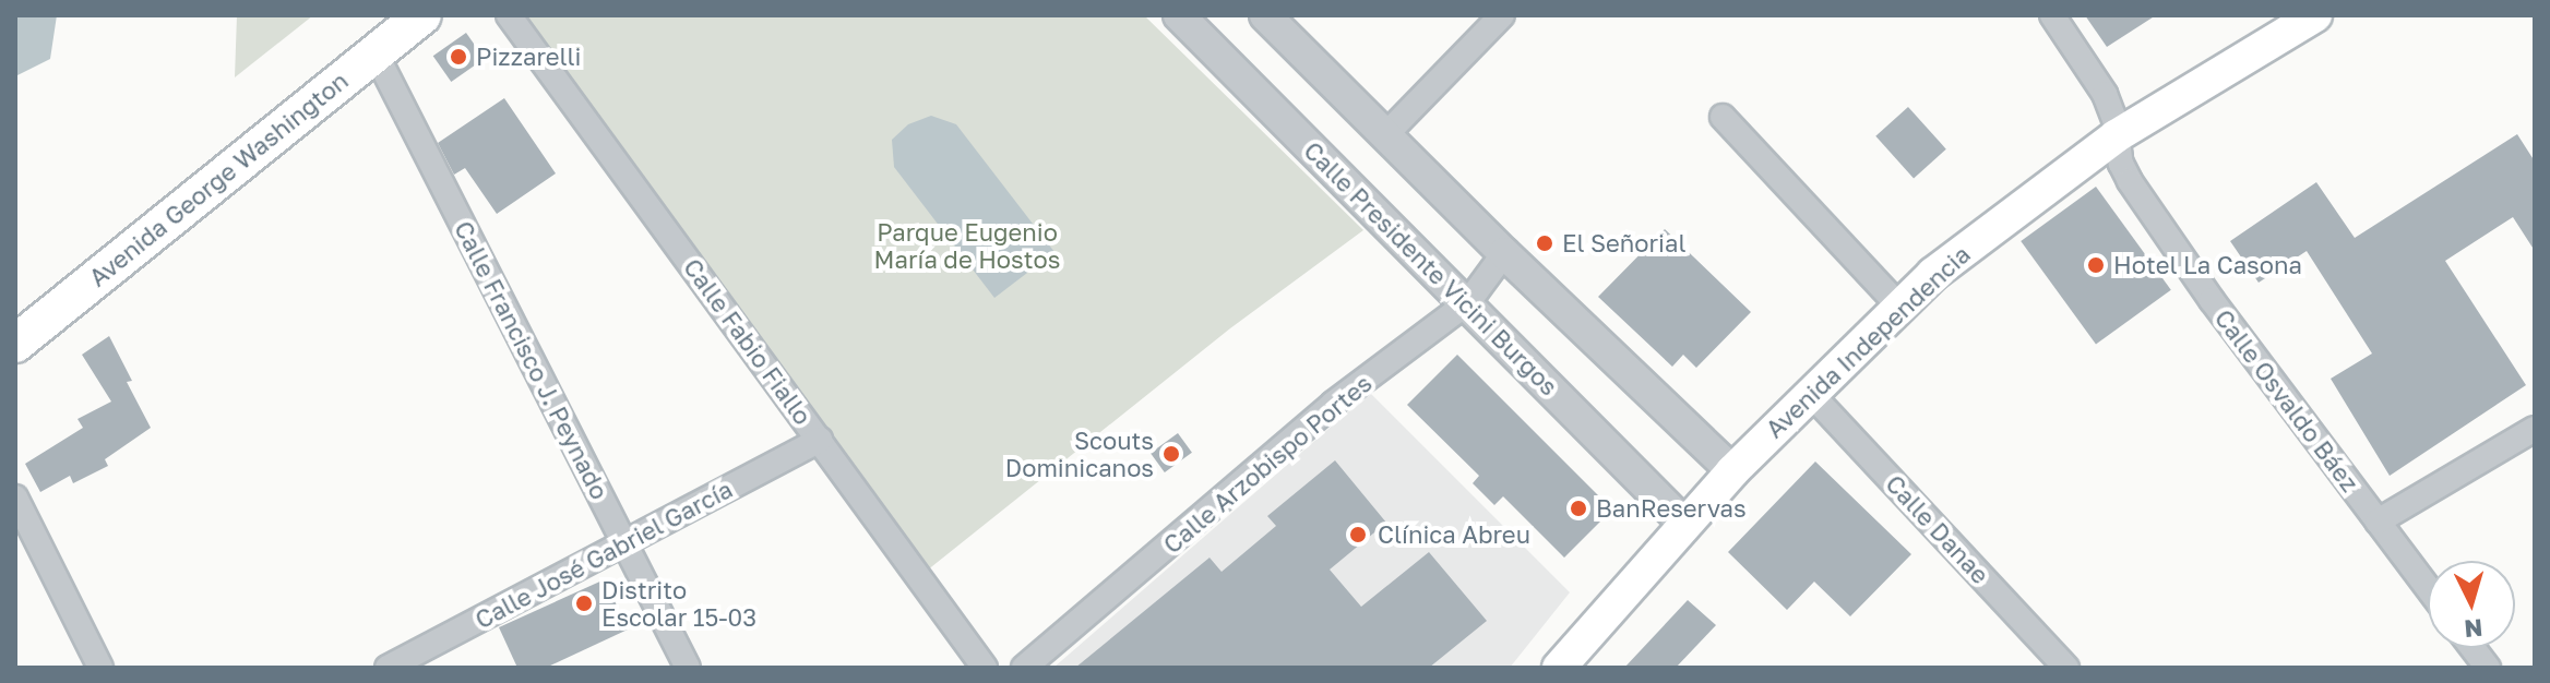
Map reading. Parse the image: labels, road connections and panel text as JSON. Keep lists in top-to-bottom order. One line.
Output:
{"streets":{"main road":["Avenida George Washington","Avenida Independencia"],"street":["Calle Presidente Vicini Burgos","Calle Fabio Fiallo","Calle Francisco J. Peynado","Calle Osvaldo Báez","Calle Arzobispo Portes","Calle Danae","Calle José Gabriel García"]},"crossings":[["Avenida George Washington","Calle Francisco J. Peynado"],["Calle Presidente Vicini Burgos","Avenida Independencia"],["Calle Presidente Vicini Burgos","Calle Arzobispo Portes"],["Calle Fabio Fiallo","Calle José Gabriel García"],["Avenida Independencia","Calle Osvaldo Báez"],["Avenida Independencia","Calle Danae"],["Calle Francisco J. Peynado","Calle José Gabriel García"]],"parks":["Parque Eugenio María de Hostos"],"places":["Pizzarelli","El Señorial","Hotel La Casona","Scouts Dominicanos","BanReservas","Clínica Abreu","Distrito Escolar 15-03"],"north":"bottom"}
